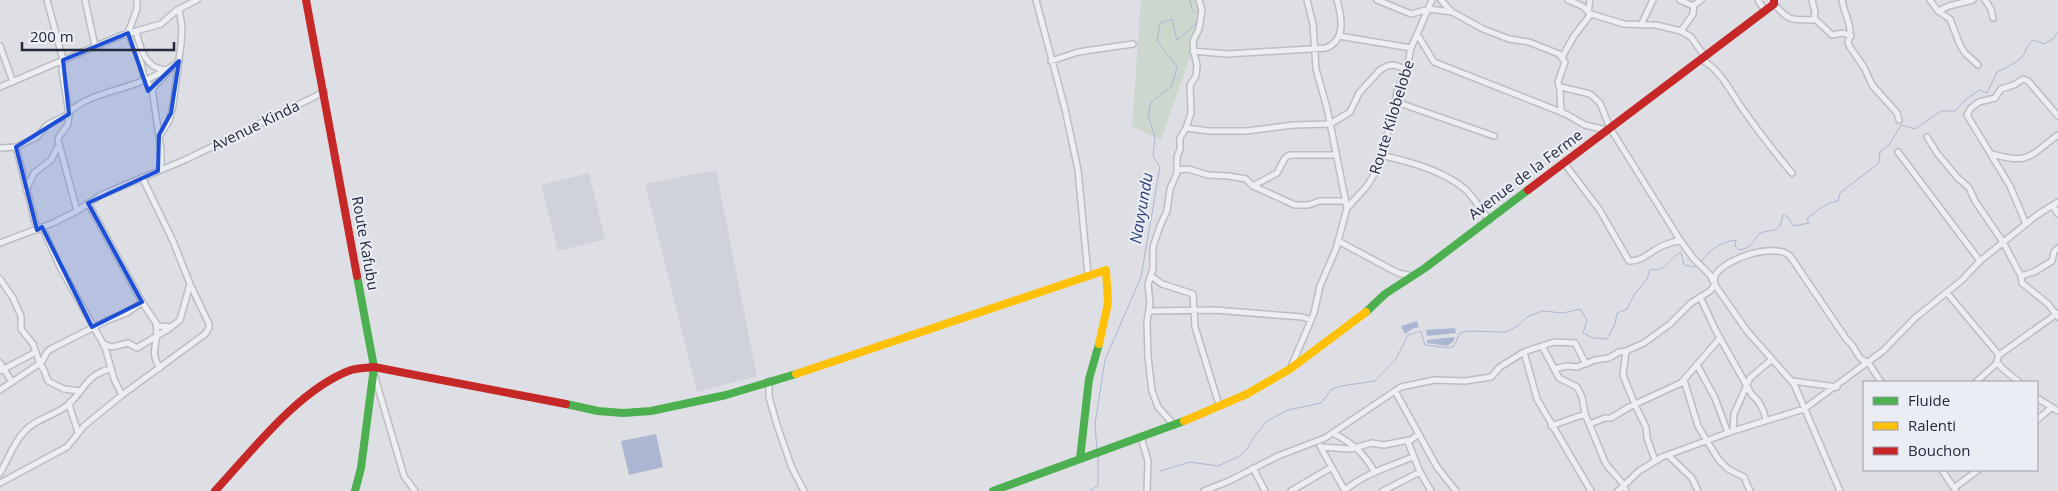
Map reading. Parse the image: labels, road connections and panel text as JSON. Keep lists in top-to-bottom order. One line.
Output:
{"streets":{"street":["Route Kilobelobe","Avenue Kinda","Avenue de la Ferme","Route Kafubu"]},"crossings":[["Route Kilobelobe","Avenue de la Ferme"],["Avenue Kinda","Route Kafubu"]],"water":["Navyundu"],"legend":["Fluide","Ralenti","Bouchon"],"scale_bar":"200 m"}
